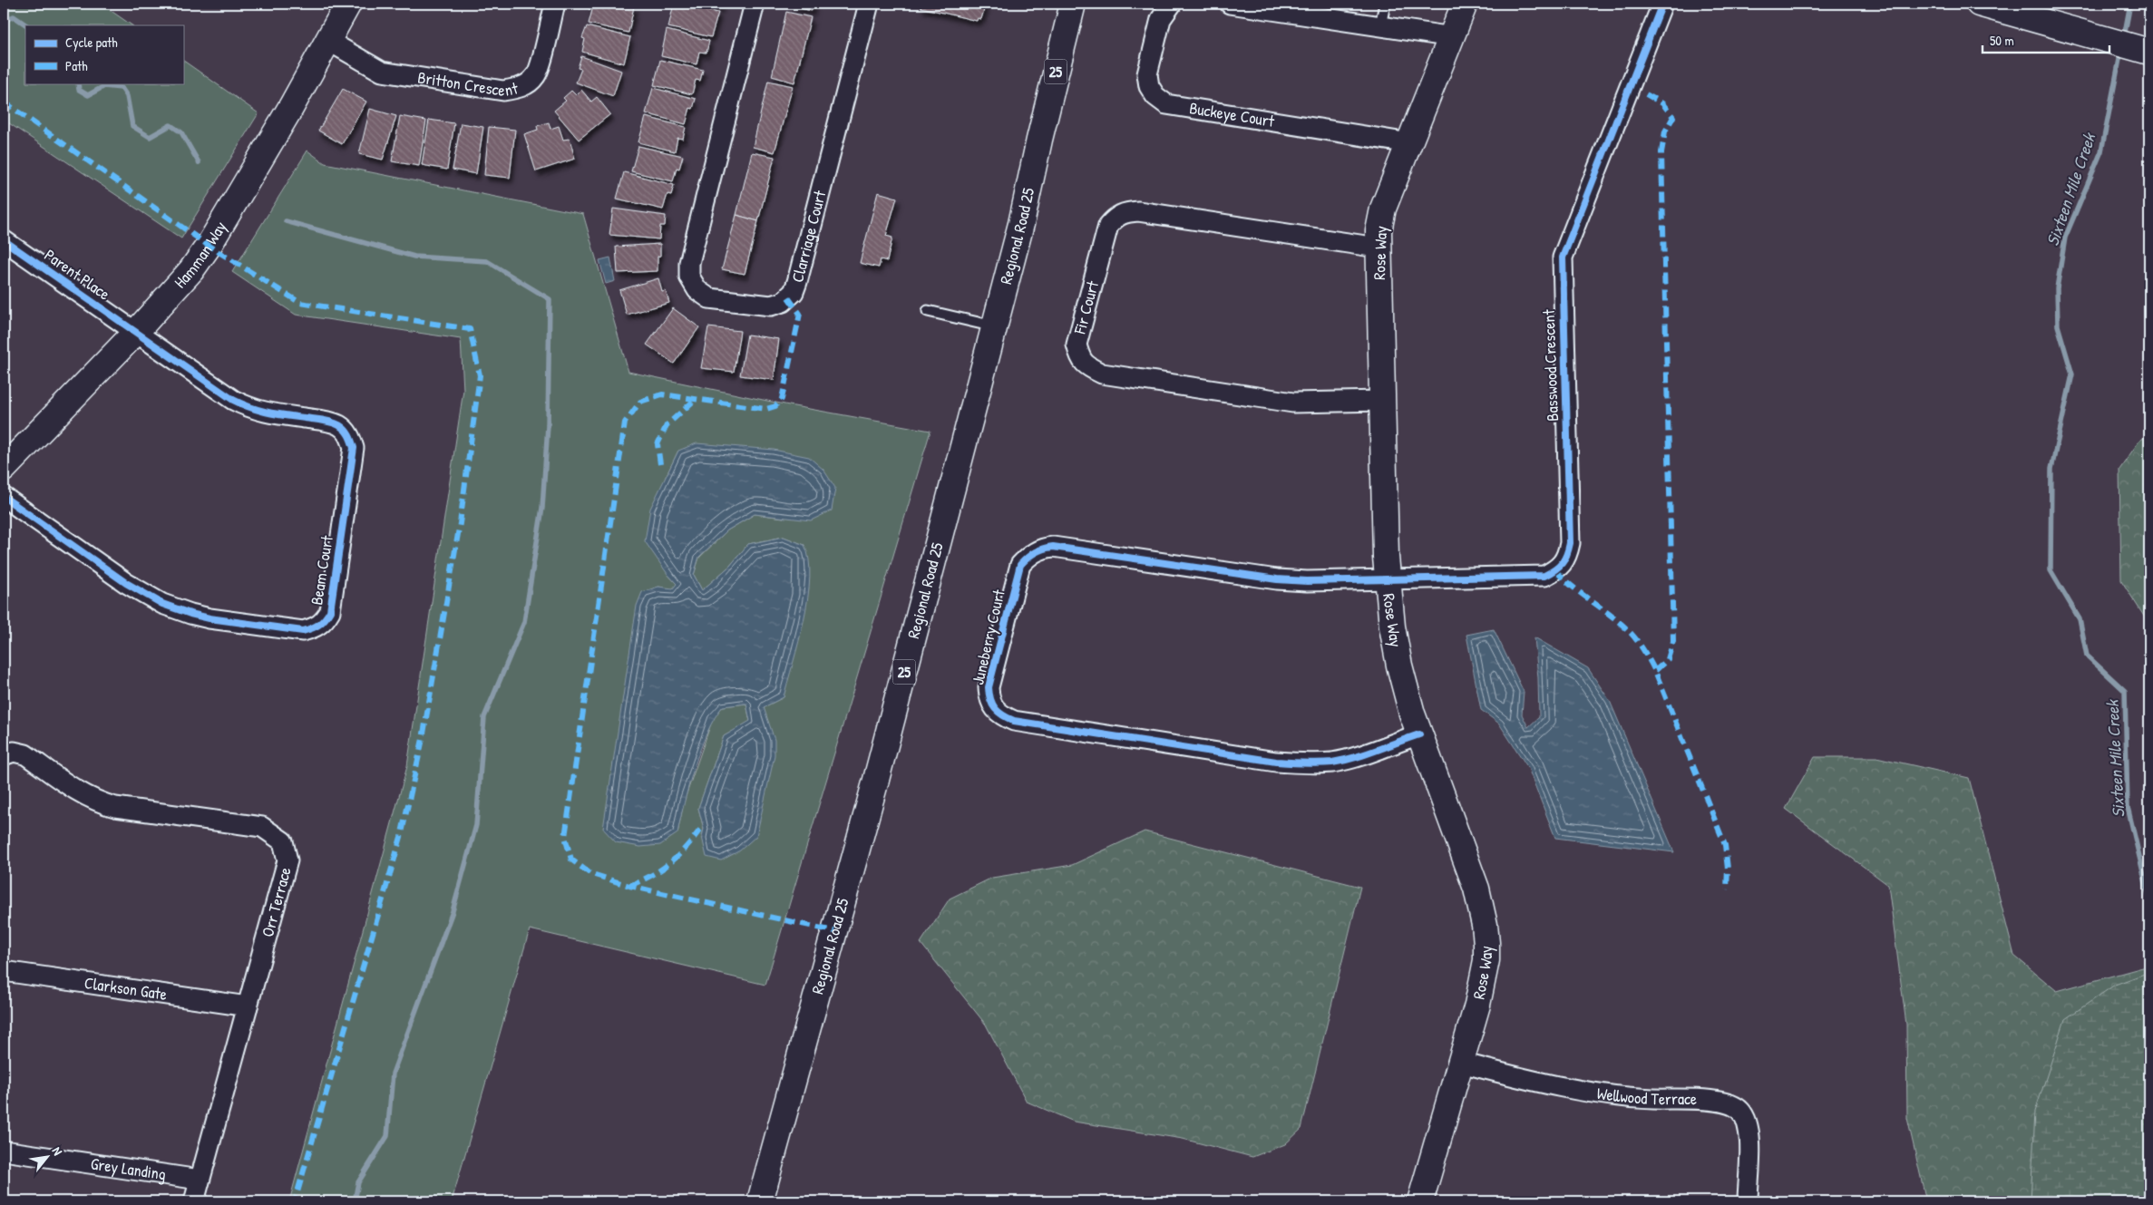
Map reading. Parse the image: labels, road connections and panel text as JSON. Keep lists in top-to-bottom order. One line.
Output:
{"streets":{"street":["25","Britton Crescent","Buckeye Court","Regional Road 25","Clarriage Court","Rose Way","Hamman Way","Parent Place","Fir Court","Basswood Crescent","Beam Court","Juneberry Court","Orr Terrace","Clarkson Gate","Wellwood Terrace","Grey Landing"]},"crossings":[["Britton Crescent","Hamman Way"],["Buckeye Court","Rose Way"],["Rose Way","Fir Court"],["Rose Way","Basswood Crescent"],["Rose Way","Juneberry Court"],["Rose Way","Wellwood Terrace"],["Hamman Way","Parent Place"],["Hamman Way","Beam Court"],["Parent Place","Beam Court"],["Basswood Crescent","Juneberry Court"],["Orr Terrace","Clarkson Gate"],["Orr Terrace","Grey Landing"]],"water":["Sixteen Mile Creek"],"legend":["Cycle path","Path"],"scale_bar":"50 m","north":"top right"}
